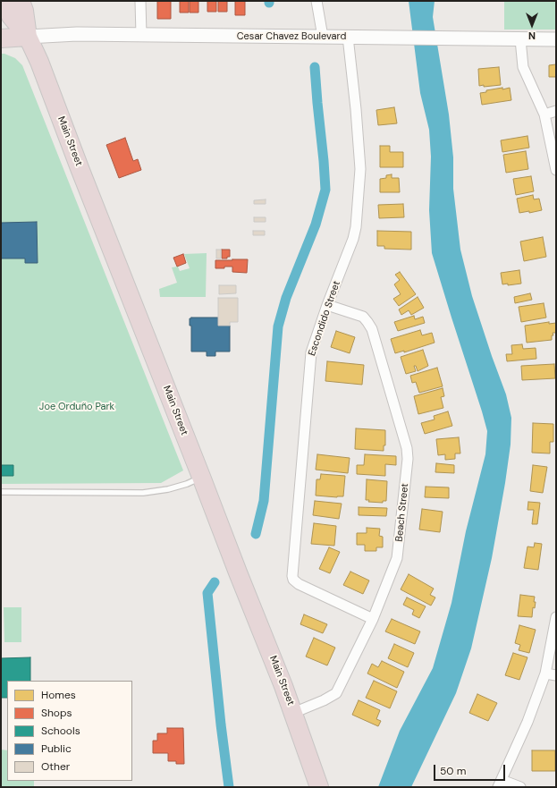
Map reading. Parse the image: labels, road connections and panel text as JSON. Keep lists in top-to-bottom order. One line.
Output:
{"streets":{"highway":["Main Street"],"street":["Cesar Chavez Boulevard","Escondido Street","Beach Street"]},"crossings":[["Cesar Chavez Boulevard","Main Street"],["Cesar Chavez Boulevard","Escondido Street"],["Main Street","Beach Street"],["Escondido Street","Beach Street"]],"parks":["Joe Orduño Park"],"legend":["Homes","Shops","Schools","Public","Other"],"scale_bar":"50 m","north":"bottom"}
